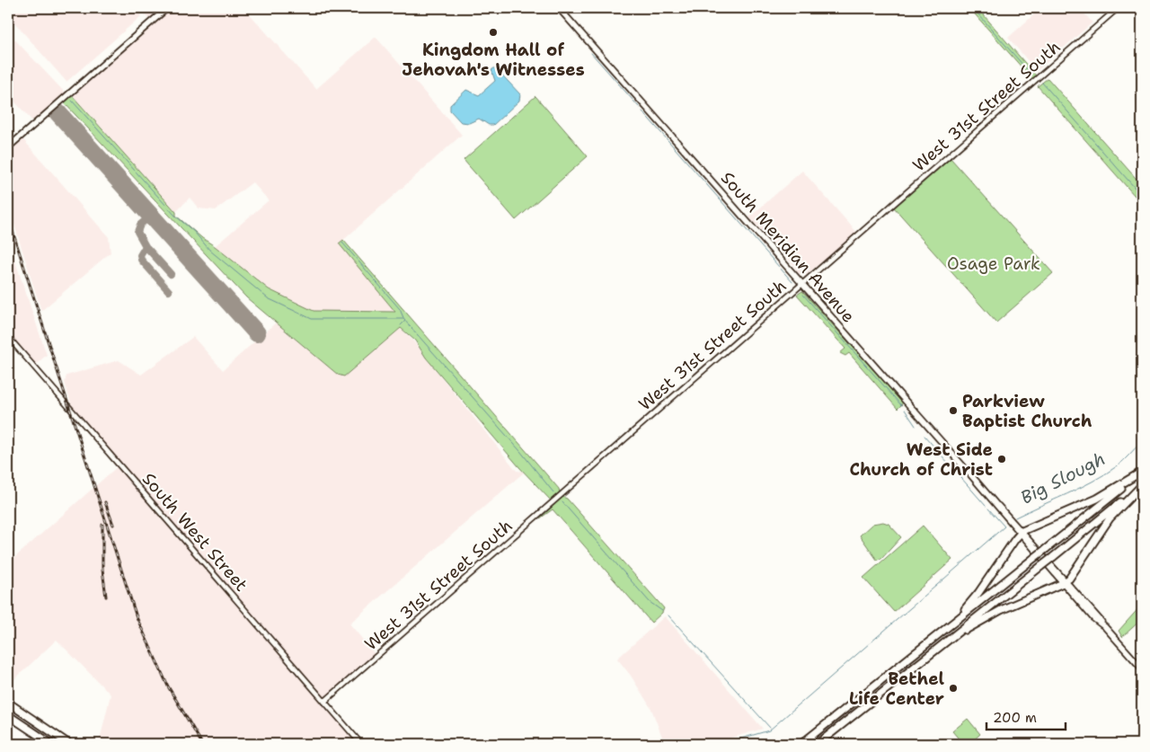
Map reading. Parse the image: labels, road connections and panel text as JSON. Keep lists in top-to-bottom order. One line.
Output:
{"streets":{"main road":["South Meridian Avenue"],"street":["West 31st Street South","South West Street"]},"crossings":[["West 31st Street South","South Meridian Avenue"],["West 31st Street South","South West Street"]],"water":["Big Slough"],"parks":["Osage Park"],"places":["Kingdom Hall of Jehovah's Witnesses","Parkview Baptist Church","West Side Church of Christ","Bethel Life Center"],"scale_bar":"200 m"}
